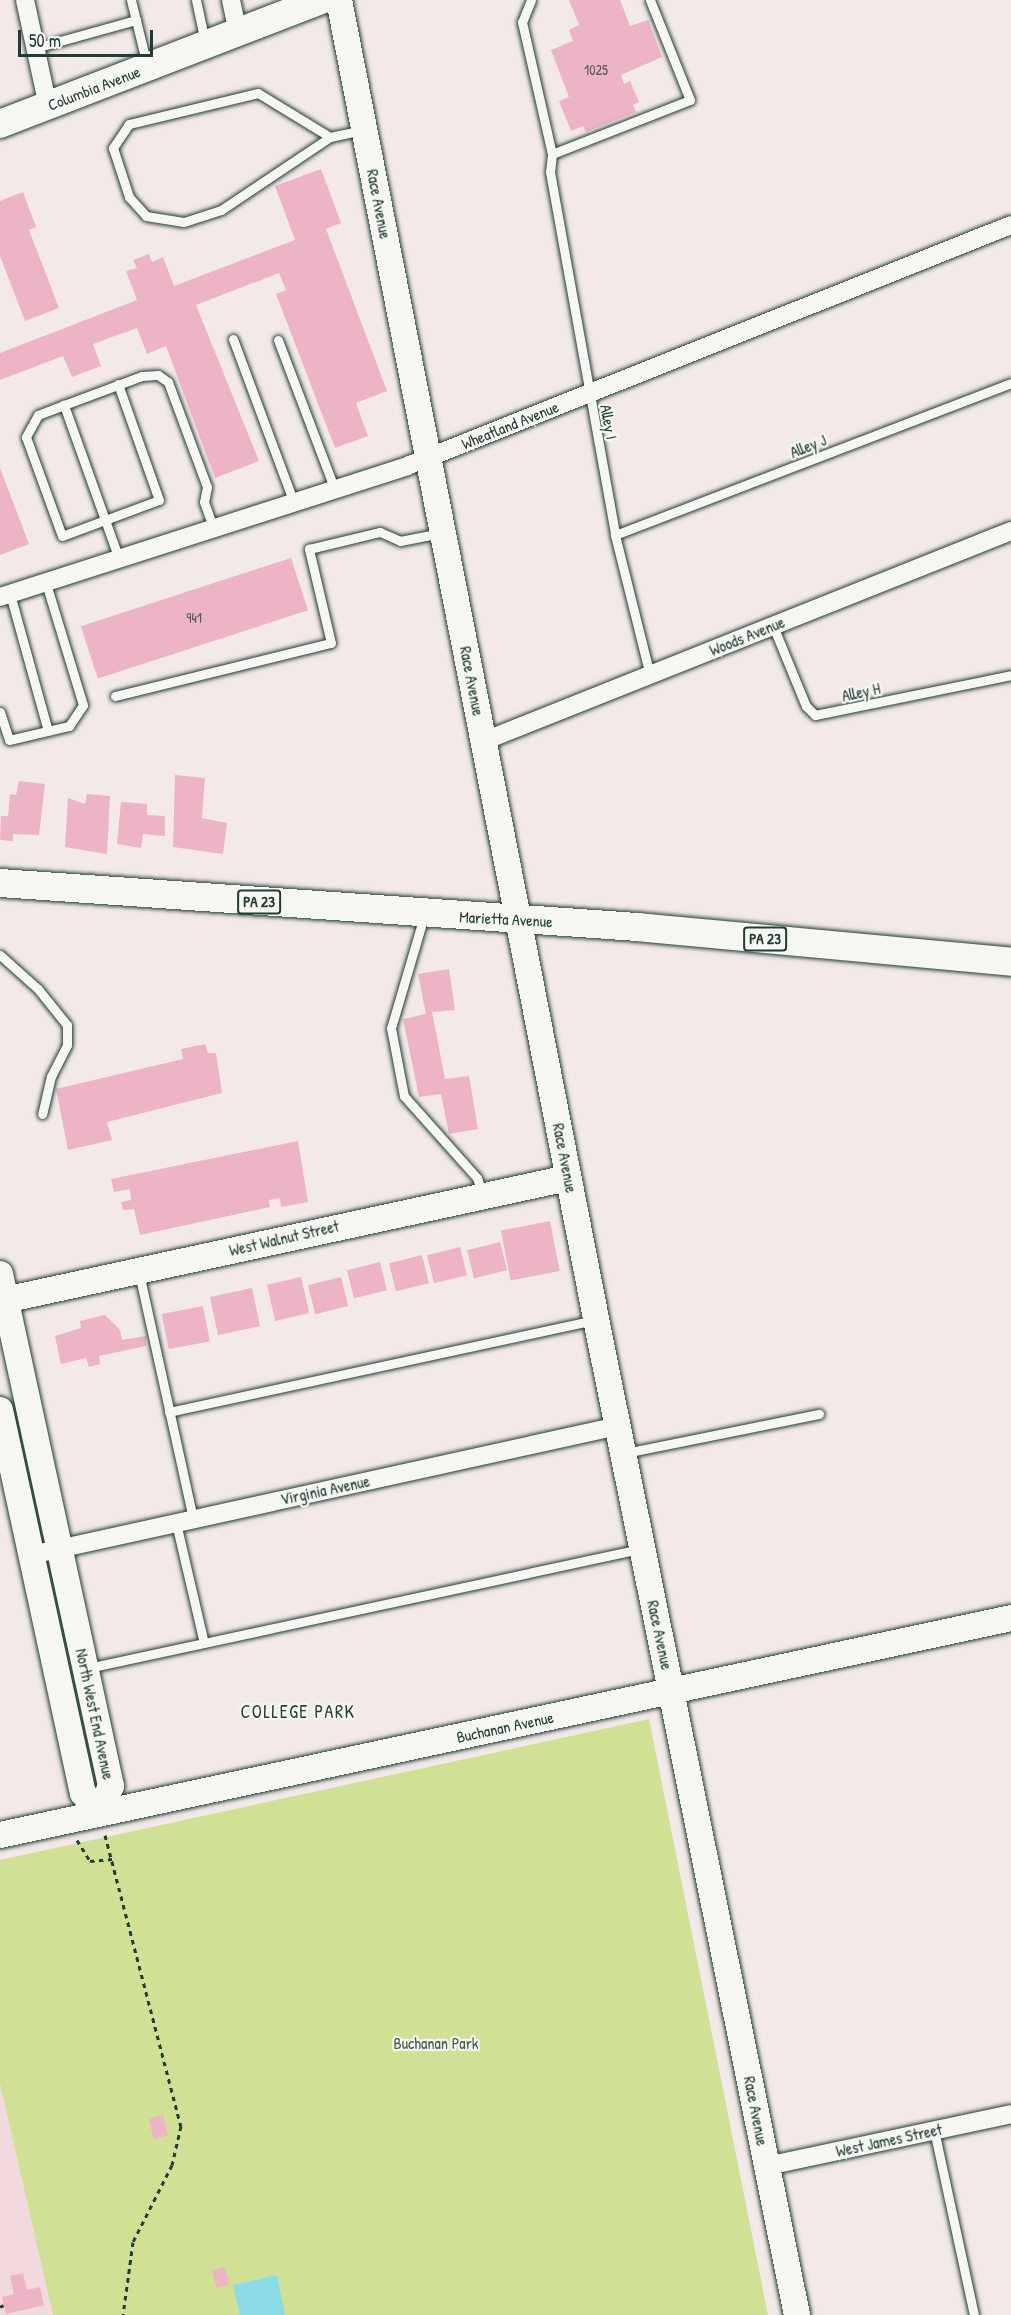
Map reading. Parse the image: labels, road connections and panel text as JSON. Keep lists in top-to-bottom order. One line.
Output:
{"streets":{"main road":["Columbia Avenue","Race Avenue","PA 23","Marietta Avenue","West Walnut Street","North West End Avenue","Buchanan Avenue"],"street":["Wheatland Avenue","Woods Avenue","Virginia Avenue","West James Street"],"lane":["Alley I","Alley J","Alley H"]},"crossings":[["Race Avenue","Wheatland Avenue"],["Race Avenue","Woods Avenue"],["Race Avenue","Marietta Avenue"],["Race Avenue","West Walnut Street"],["Race Avenue","Virginia Avenue"],["Race Avenue","Buchanan Avenue"],["Race Avenue","West James Street"],["Alley I","Wheatland Avenue"],["Alley I","Alley J"],["Alley I","Woods Avenue"],["Woods Avenue","Alley H"],["West Walnut Street","North West End Avenue"],["Virginia Avenue","North West End Avenue"],["North West End Avenue","Buchanan Avenue"]],"districts":["COLLEGE PARK"],"parks":["Buchanan Park"],"house_numbers":["1025","941"],"scale_bar":"50 m"}
